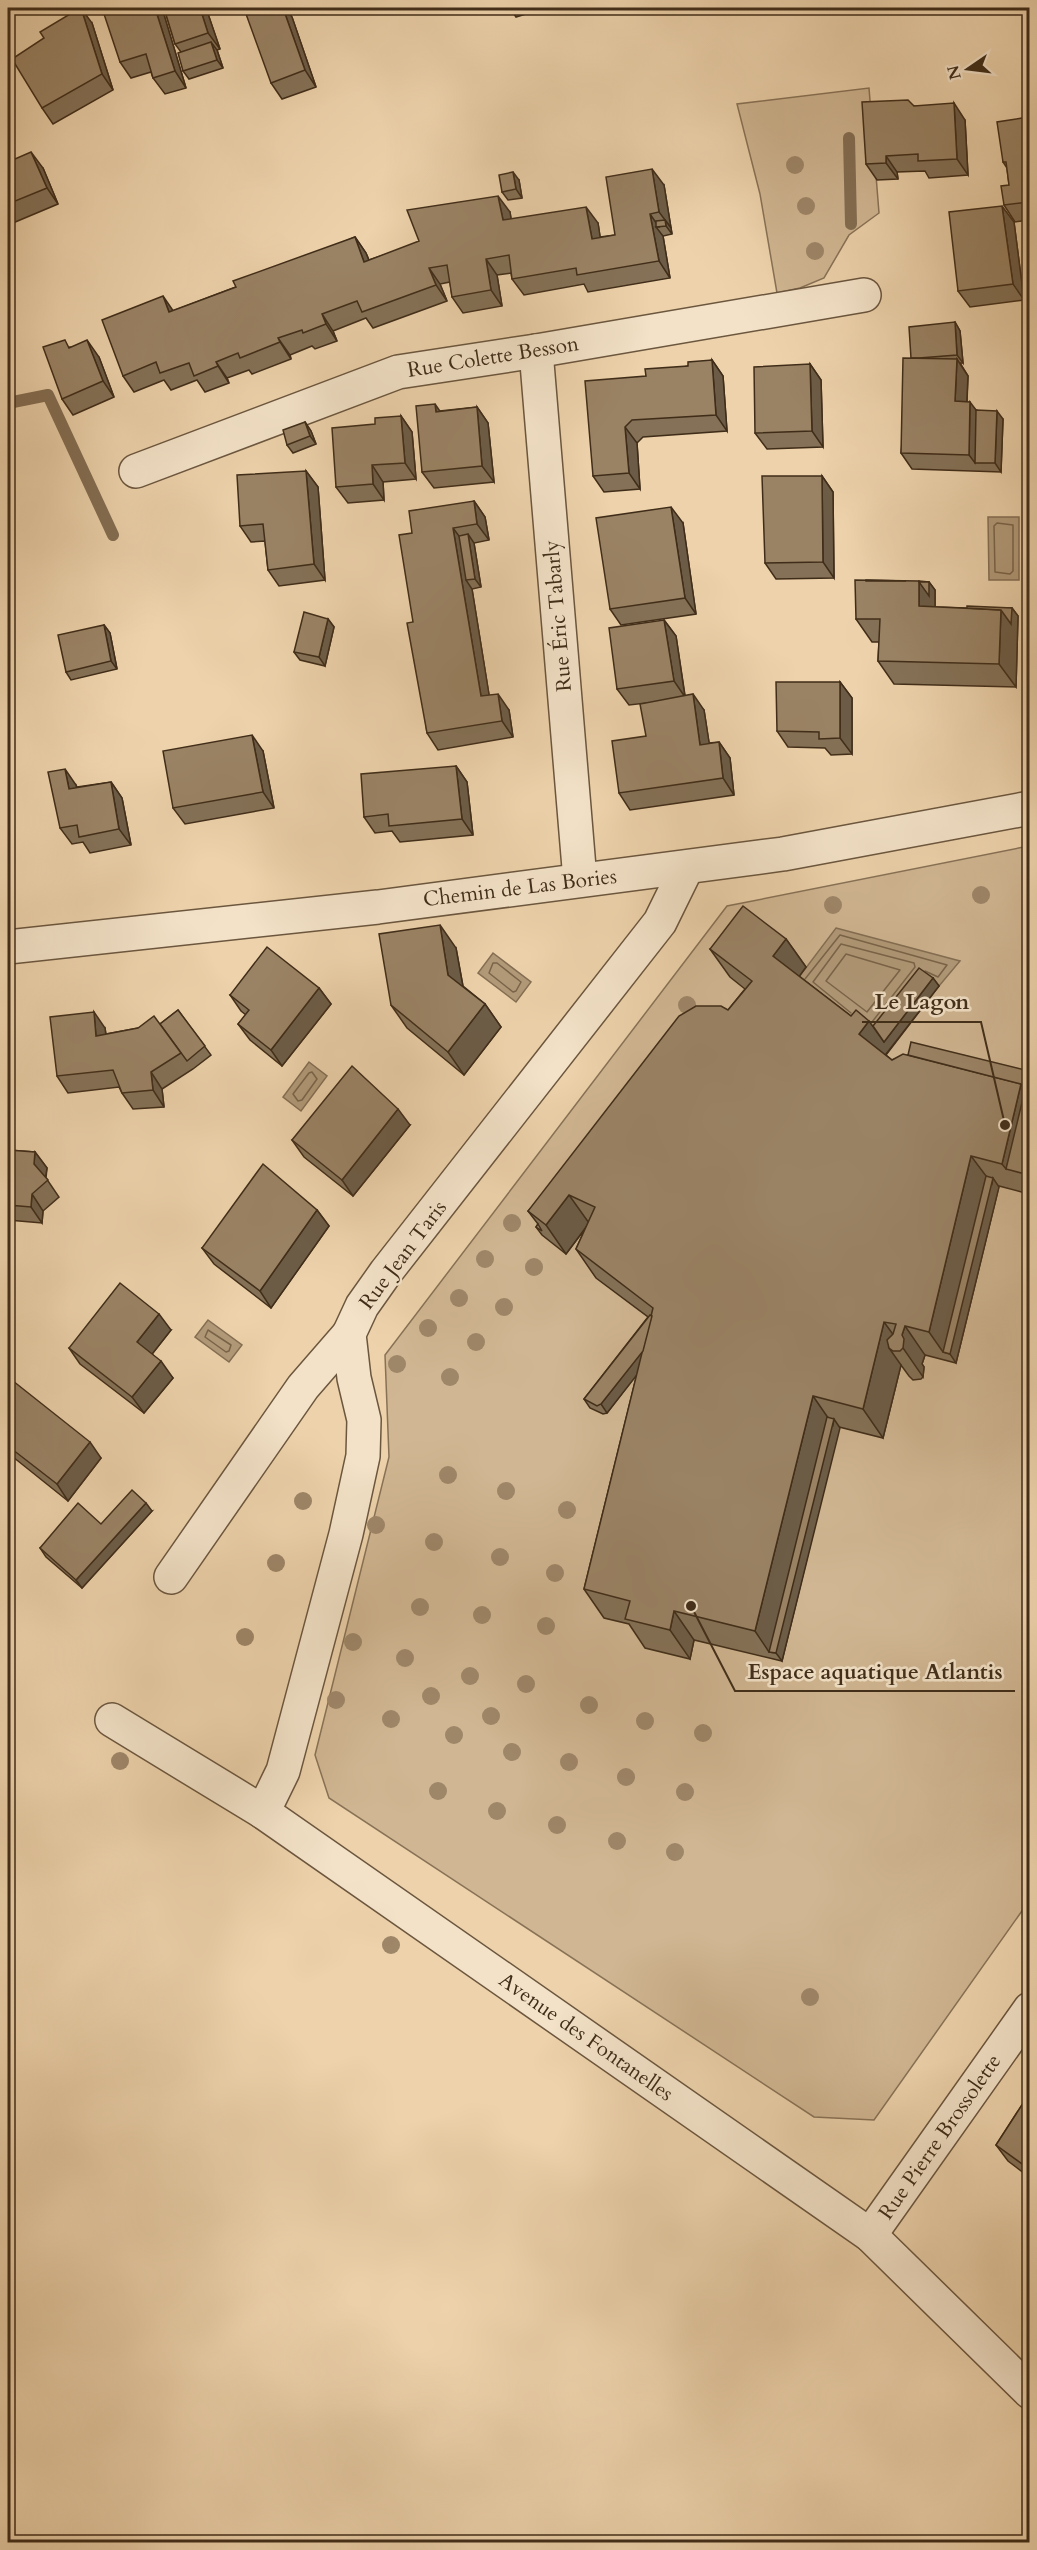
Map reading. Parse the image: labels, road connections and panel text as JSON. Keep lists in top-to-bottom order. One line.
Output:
{"streets":{"street":["Rue Colette Besson","Rue Éric Tabarly","Chemin de Las Bories","Rue Jean Taris","Avenue des Fontanelles","Rue Pierre Brossolette"]},"crossings":[["Rue Colette Besson","Rue Éric Tabarly"],["Rue Éric Tabarly","Chemin de Las Bories"],["Chemin de Las Bories","Rue Jean Taris"],["Rue Jean Taris","Avenue des Fontanelles"],["Avenue des Fontanelles","Rue Pierre Brossolette"]],"places":["Le Lagon","Espace aquatique Atlantis"],"north":"left"}
